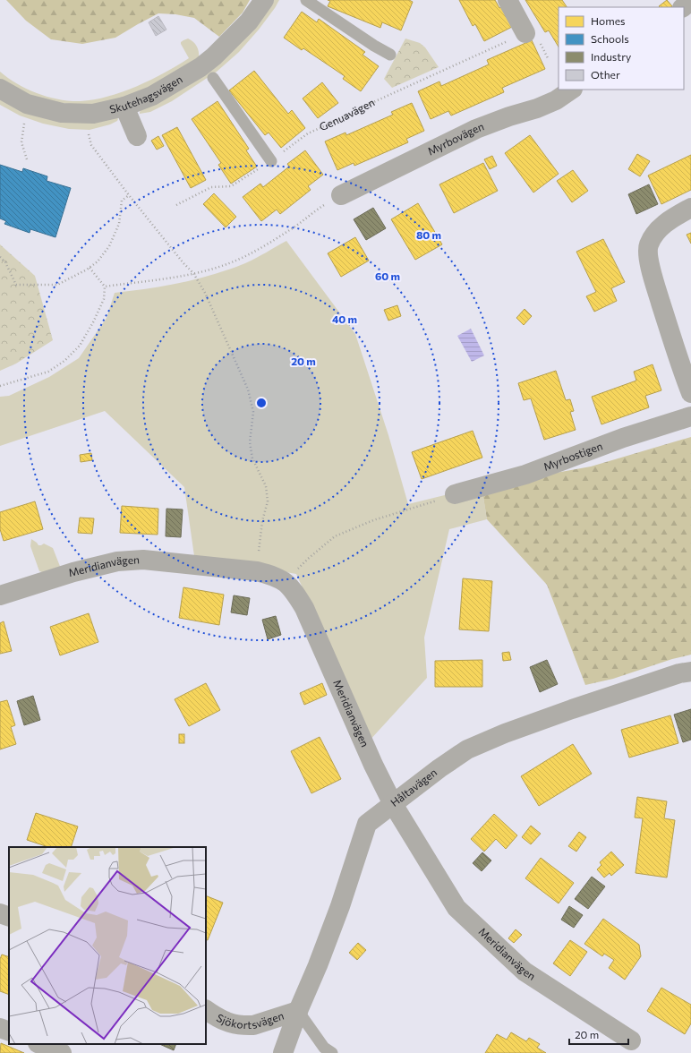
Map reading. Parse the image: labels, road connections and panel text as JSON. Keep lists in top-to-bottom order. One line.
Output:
{"streets":{"street":["Skutehagsvägen","Myrbovägen","Myrbostigen","Meridianvägen","Håltavägen","Sjökortsvägen"],"path":["Genuavägen"]},"crossings":[["Meridianvägen","Håltavägen"],["Håltavägen","Sjökortsvägen"]],"legend":["Homes","Schools","Industry","Other"],"scale_bar":"20 m","rings":["80 m","60 m","40 m","20 m"]}
